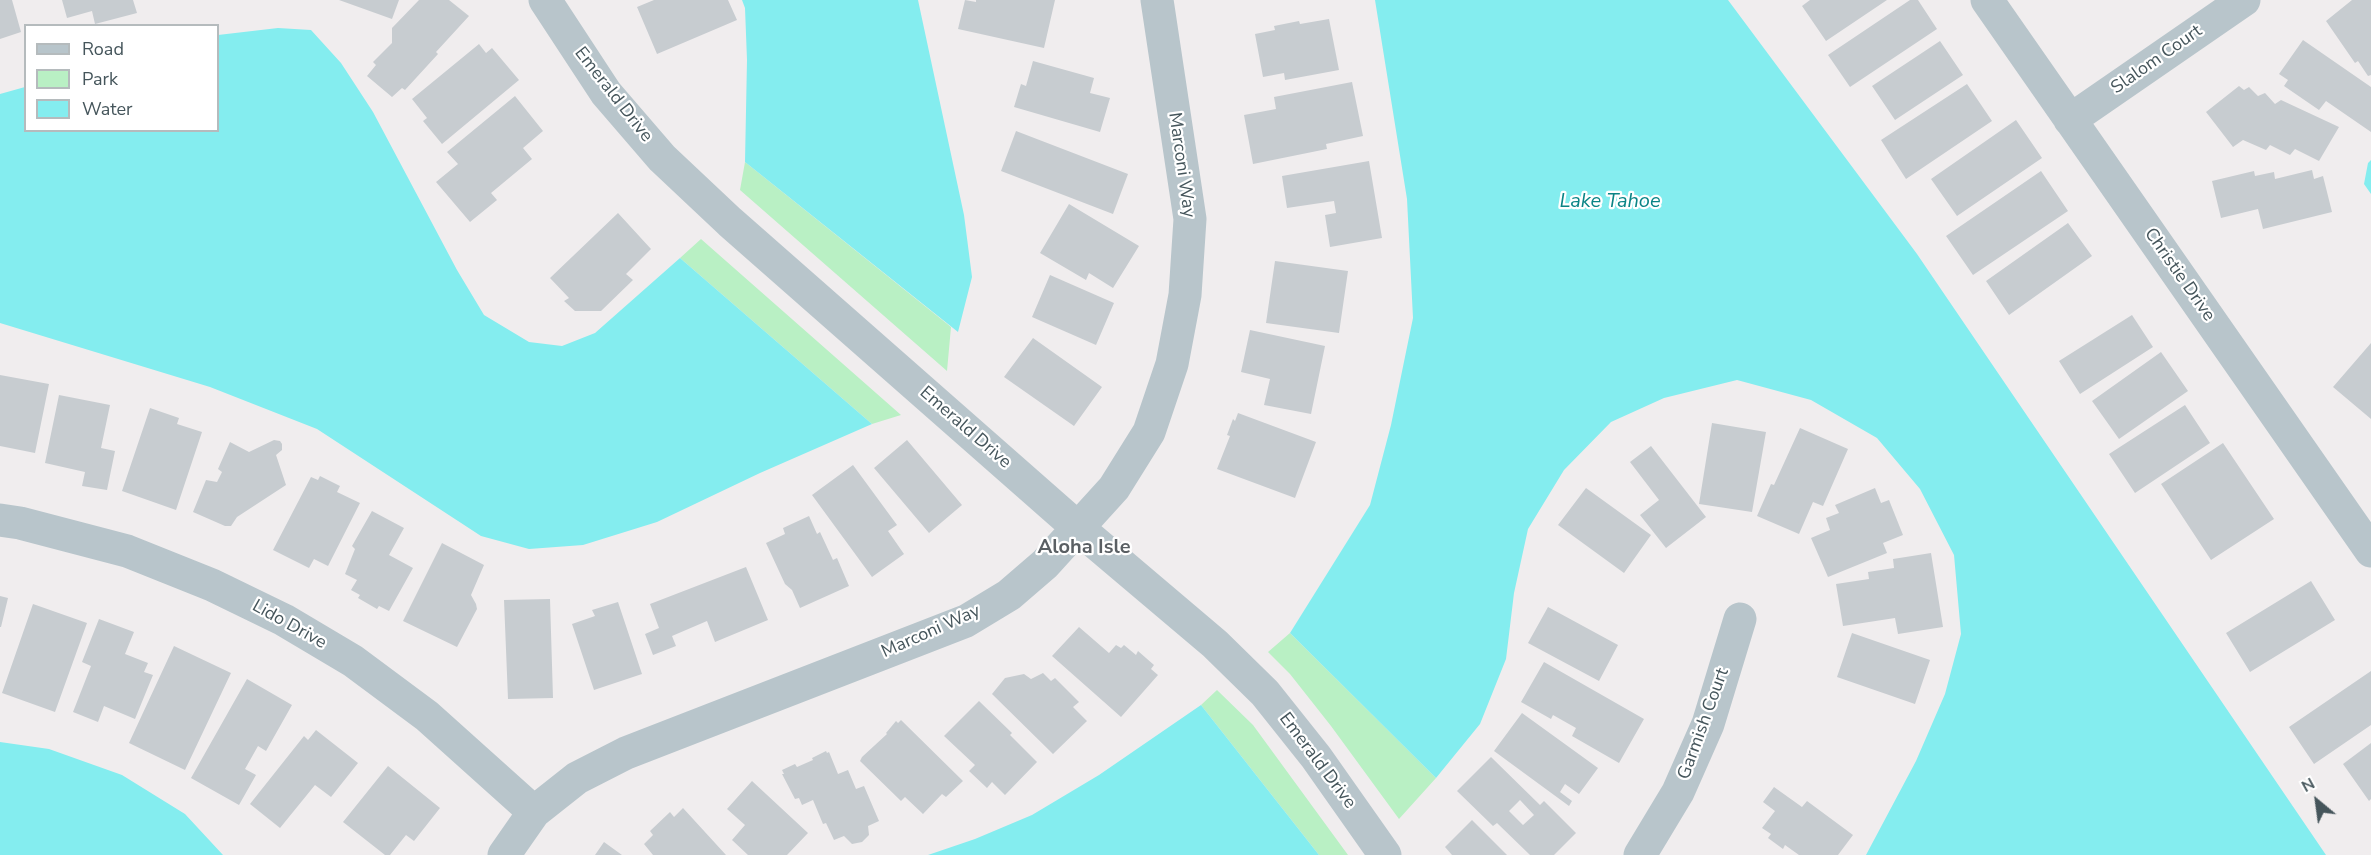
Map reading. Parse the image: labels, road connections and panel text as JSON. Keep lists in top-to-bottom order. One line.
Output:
{"streets":{"street":["Slalom Court","Emerald Drive","Marconi Way","Christie Drive","Lido Drive","Garmish Court"]},"crossings":[["Slalom Court","Christie Drive"],["Emerald Drive","Marconi Way"],["Marconi Way","Lido Drive"]],"districts":["Aloha Isle"],"water":["Lake Tahoe"],"legend":["Road","Park","Water"],"north":"top left"}
